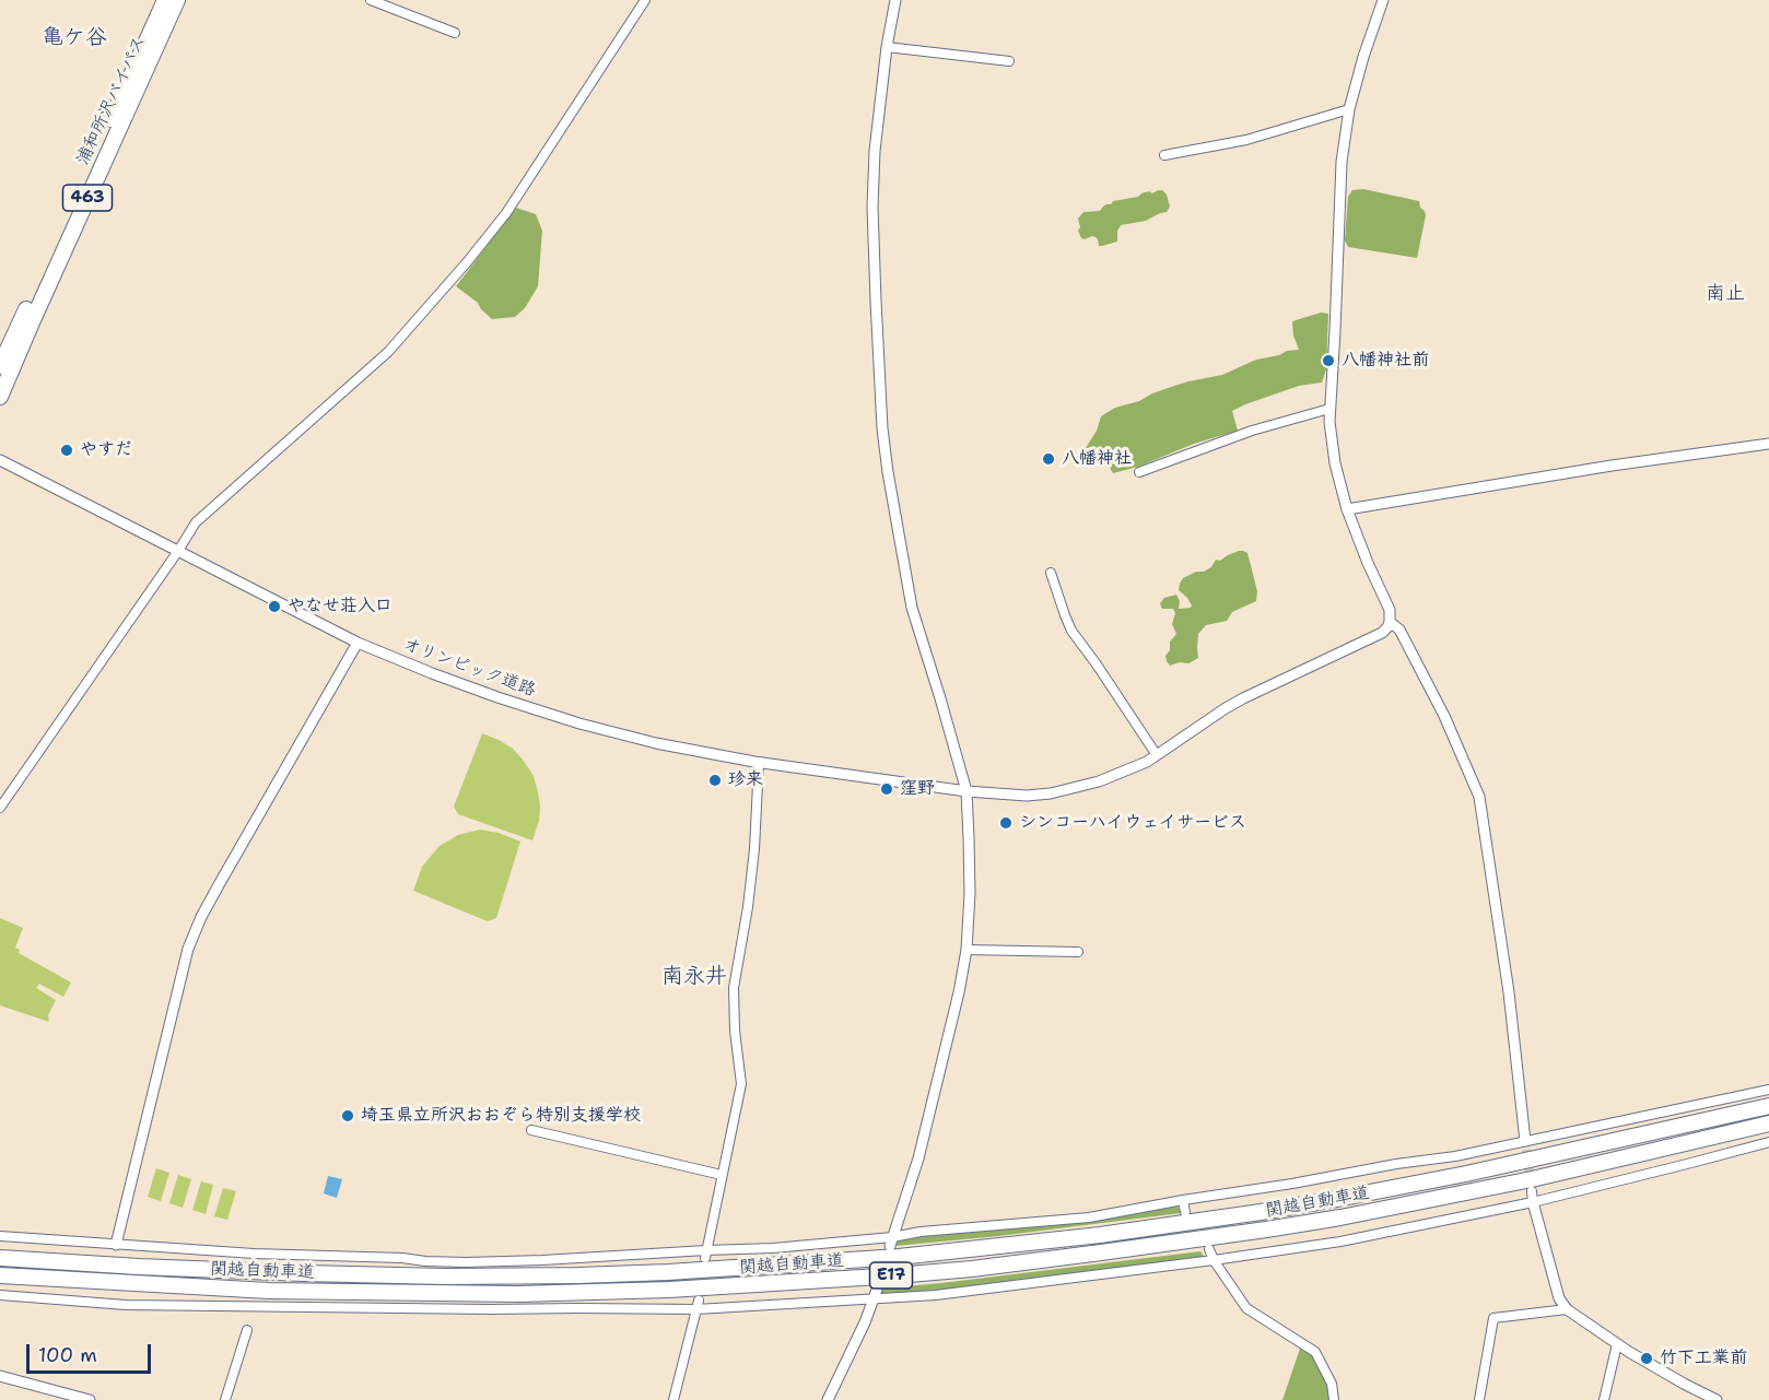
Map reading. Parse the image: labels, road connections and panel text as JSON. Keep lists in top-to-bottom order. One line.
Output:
{"streets":{"highway":["浦和所沢バイパス","463","関越自動車道","E17"],"street":["オリンピック道路"]},"districts":["亀ケ谷","南止","南永井"],"places":["八幡神社前","やすだ","八幡神社","やなせ荘入口","珍来","窪野","シンコーハイウェイサービス","埼玉県立所沢おおぞら特別支援学校","竹下工業前"],"scale_bar":"100 m"}
